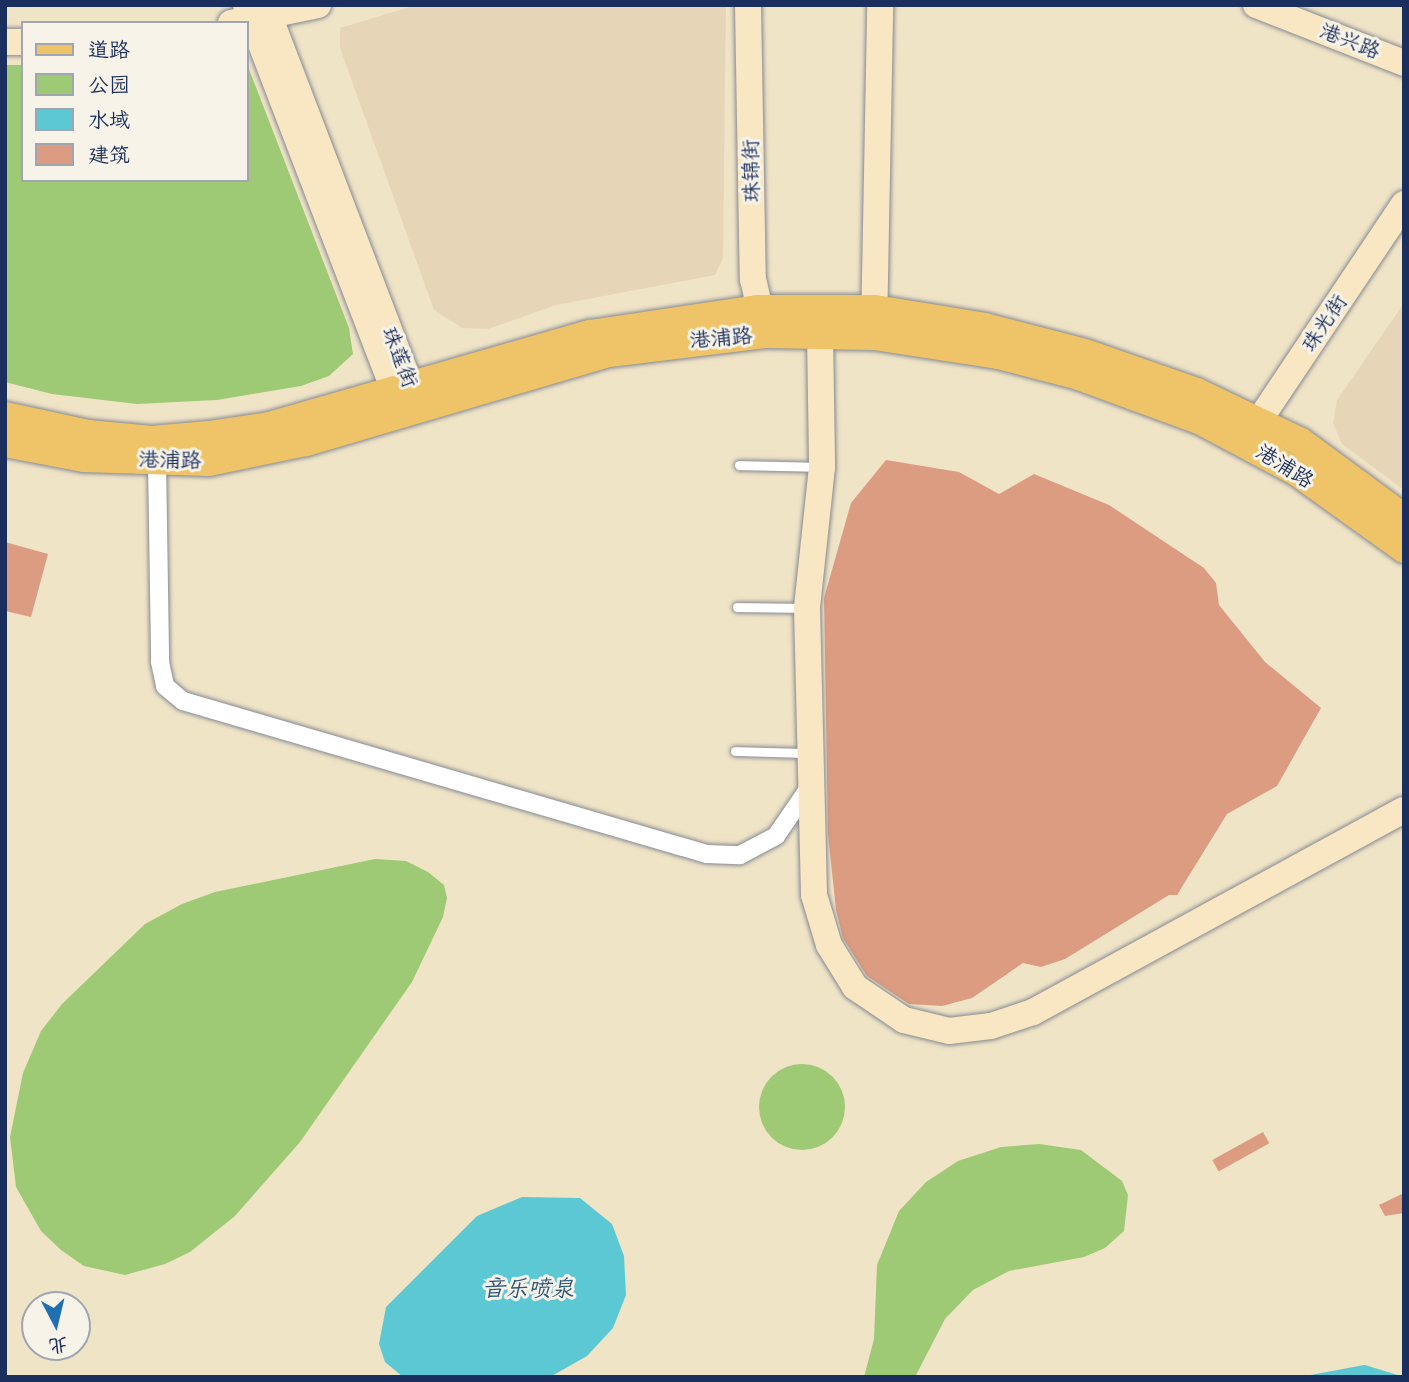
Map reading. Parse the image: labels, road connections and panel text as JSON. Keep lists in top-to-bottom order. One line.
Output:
{"streets":{"main road":["港兴路","珠锦街","珠光街","港浦路","珠莲街"]},"crossings":[["珠锦街","港浦路"],["珠光街","港浦路"],["港浦路","珠莲街"]],"water":["音乐喷泉"],"legend":["道路","公园","水域","建筑"],"north":"bottom"}
